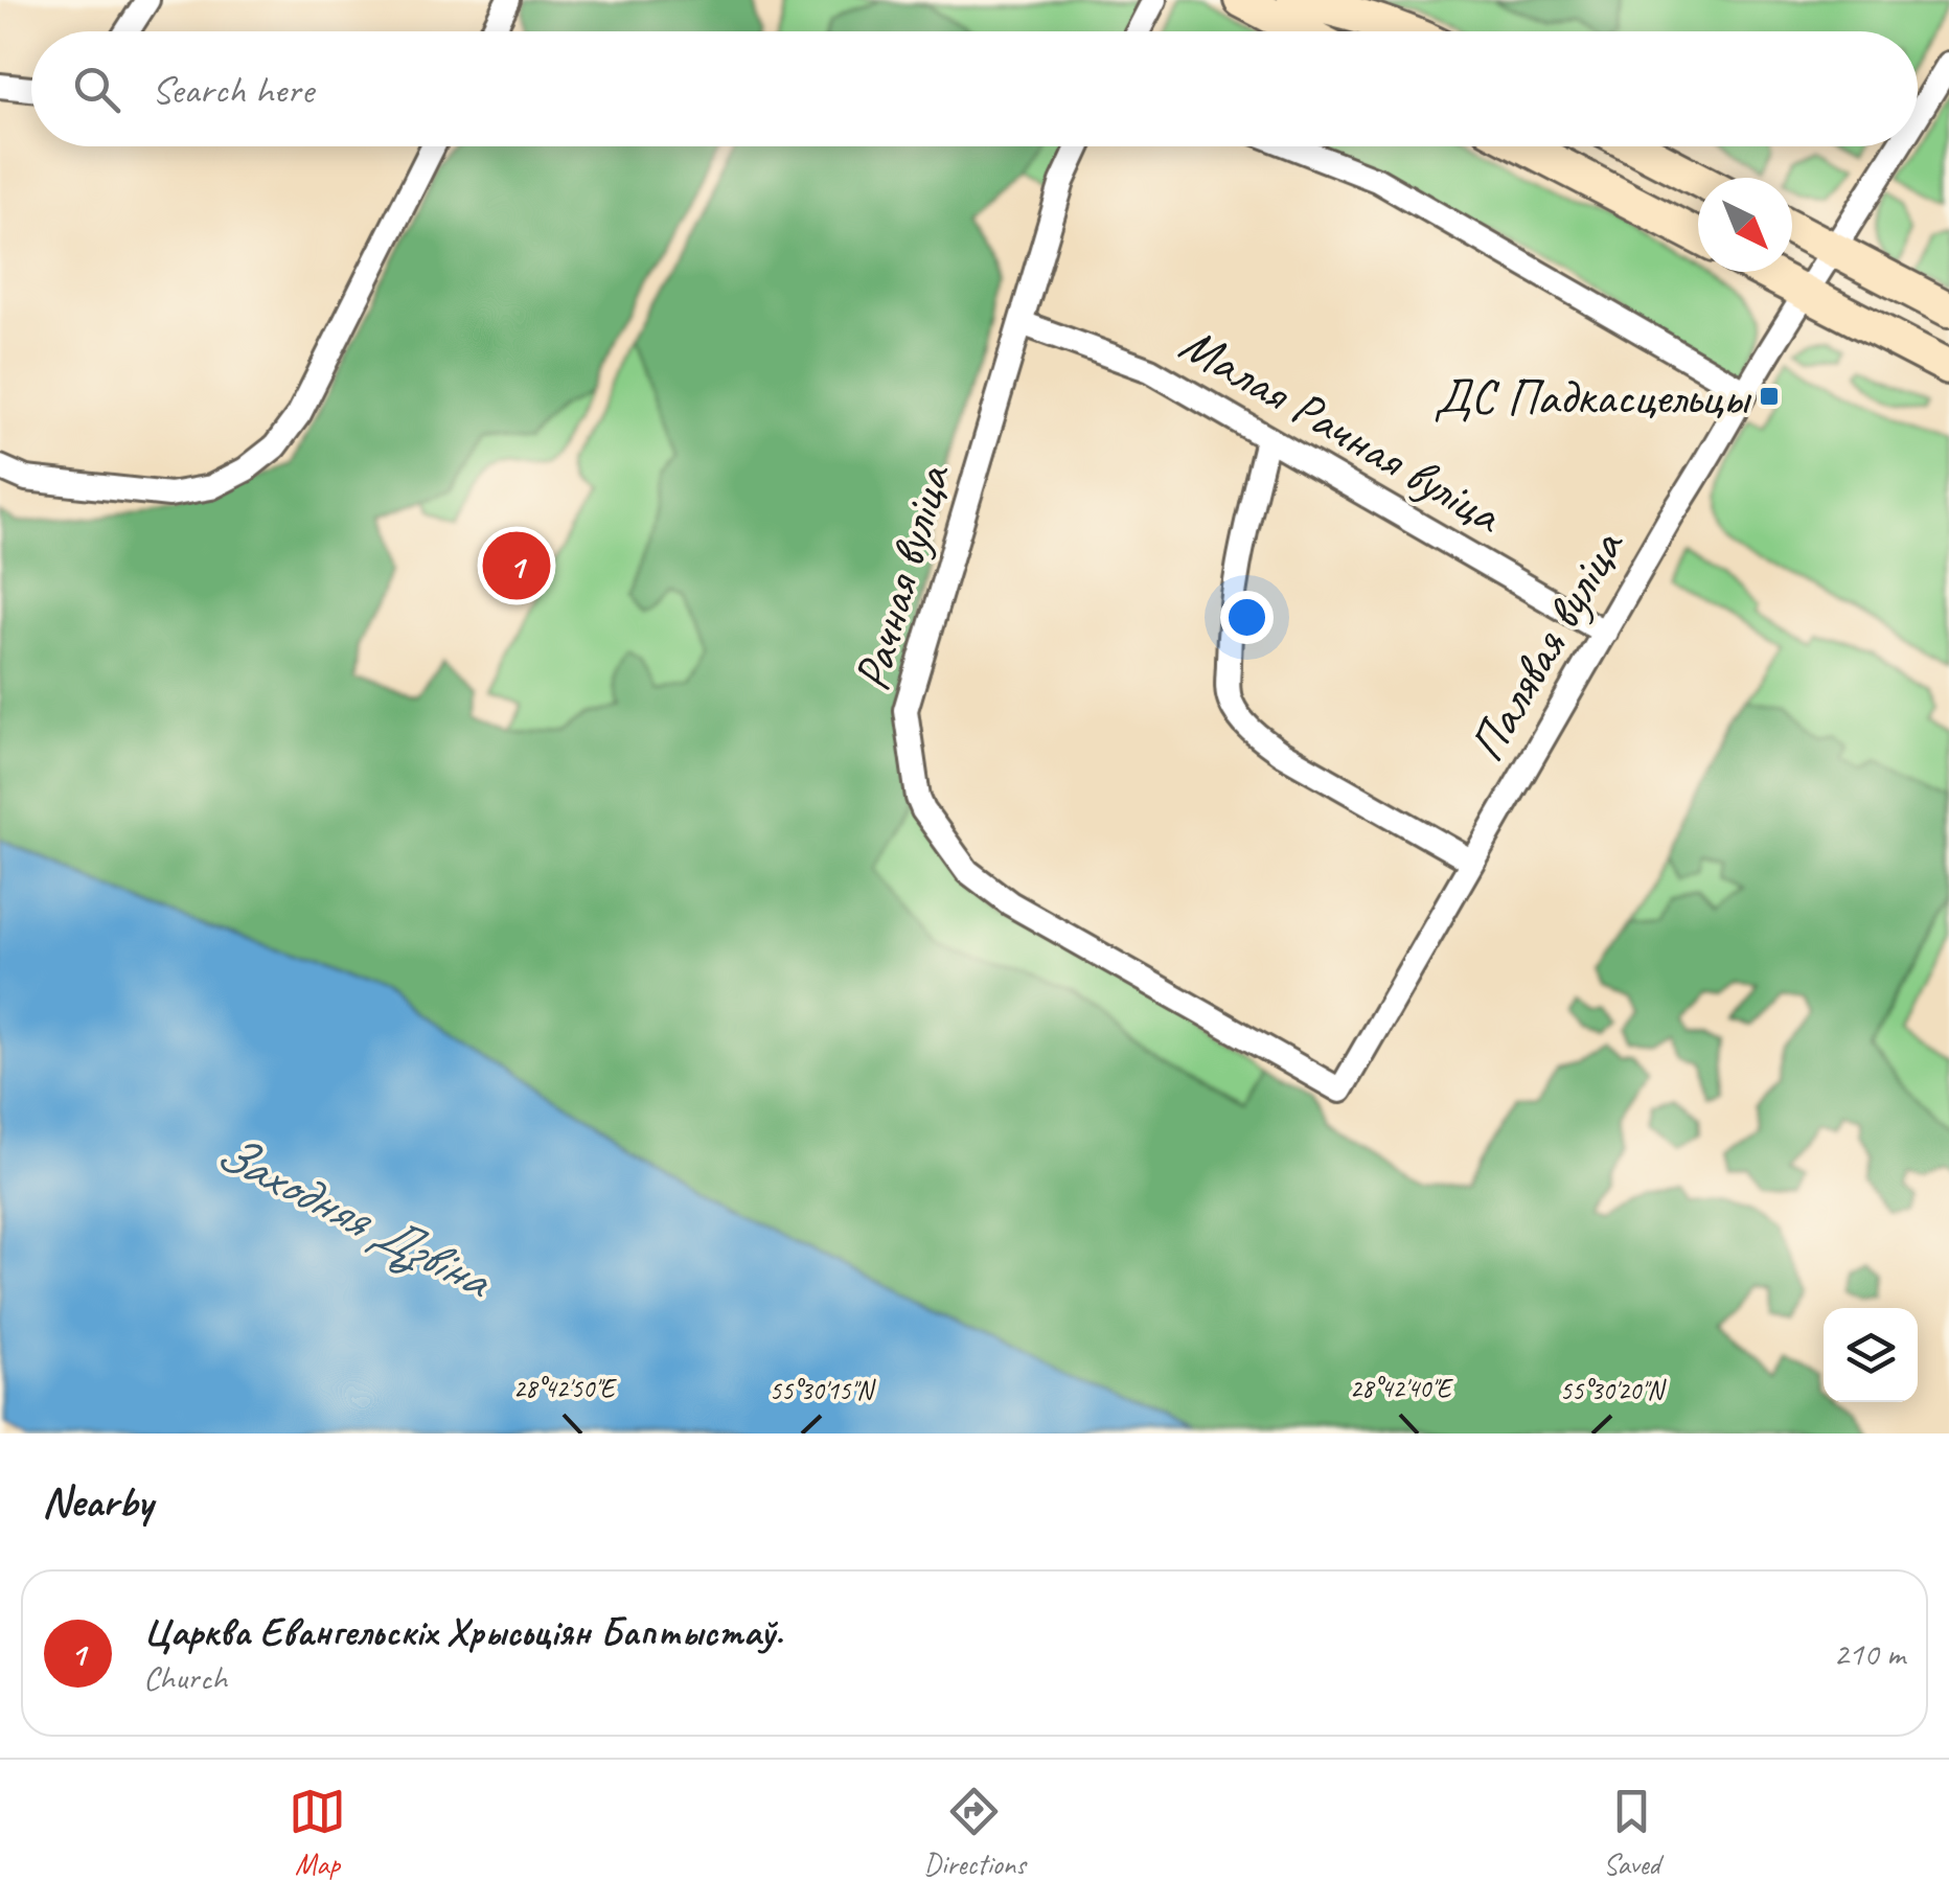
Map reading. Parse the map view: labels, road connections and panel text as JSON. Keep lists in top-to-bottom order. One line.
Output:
{"streets":{"street":["Малая Рачная вуліца","Рачная вуліца","Палявая вуліца"]},"crossings":[["Малая Рачная вуліца","Рачная вуліца"],["Малая Рачная вуліца","Палявая вуліца"],["Рачная вуліца","Палявая вуліца"]],"water":["Заходняя Дзвіна"],"places":{"transit":["ДС Падкасцельцы"]},"north":"bottom right","page":{"search":"Search here","pins":"1","heading":"Nearby","list":[{"mark":"1","name":"Царква Евангельскіх Хрысьціян Баптыстаў.","note":"Church","value":"210 m"}],"nav":["Map","Directions","Saved"]},"coordinates":["28°42'50\"E","28°42'40\"E","55°30'15\"N","55°30'20\"N"]}
